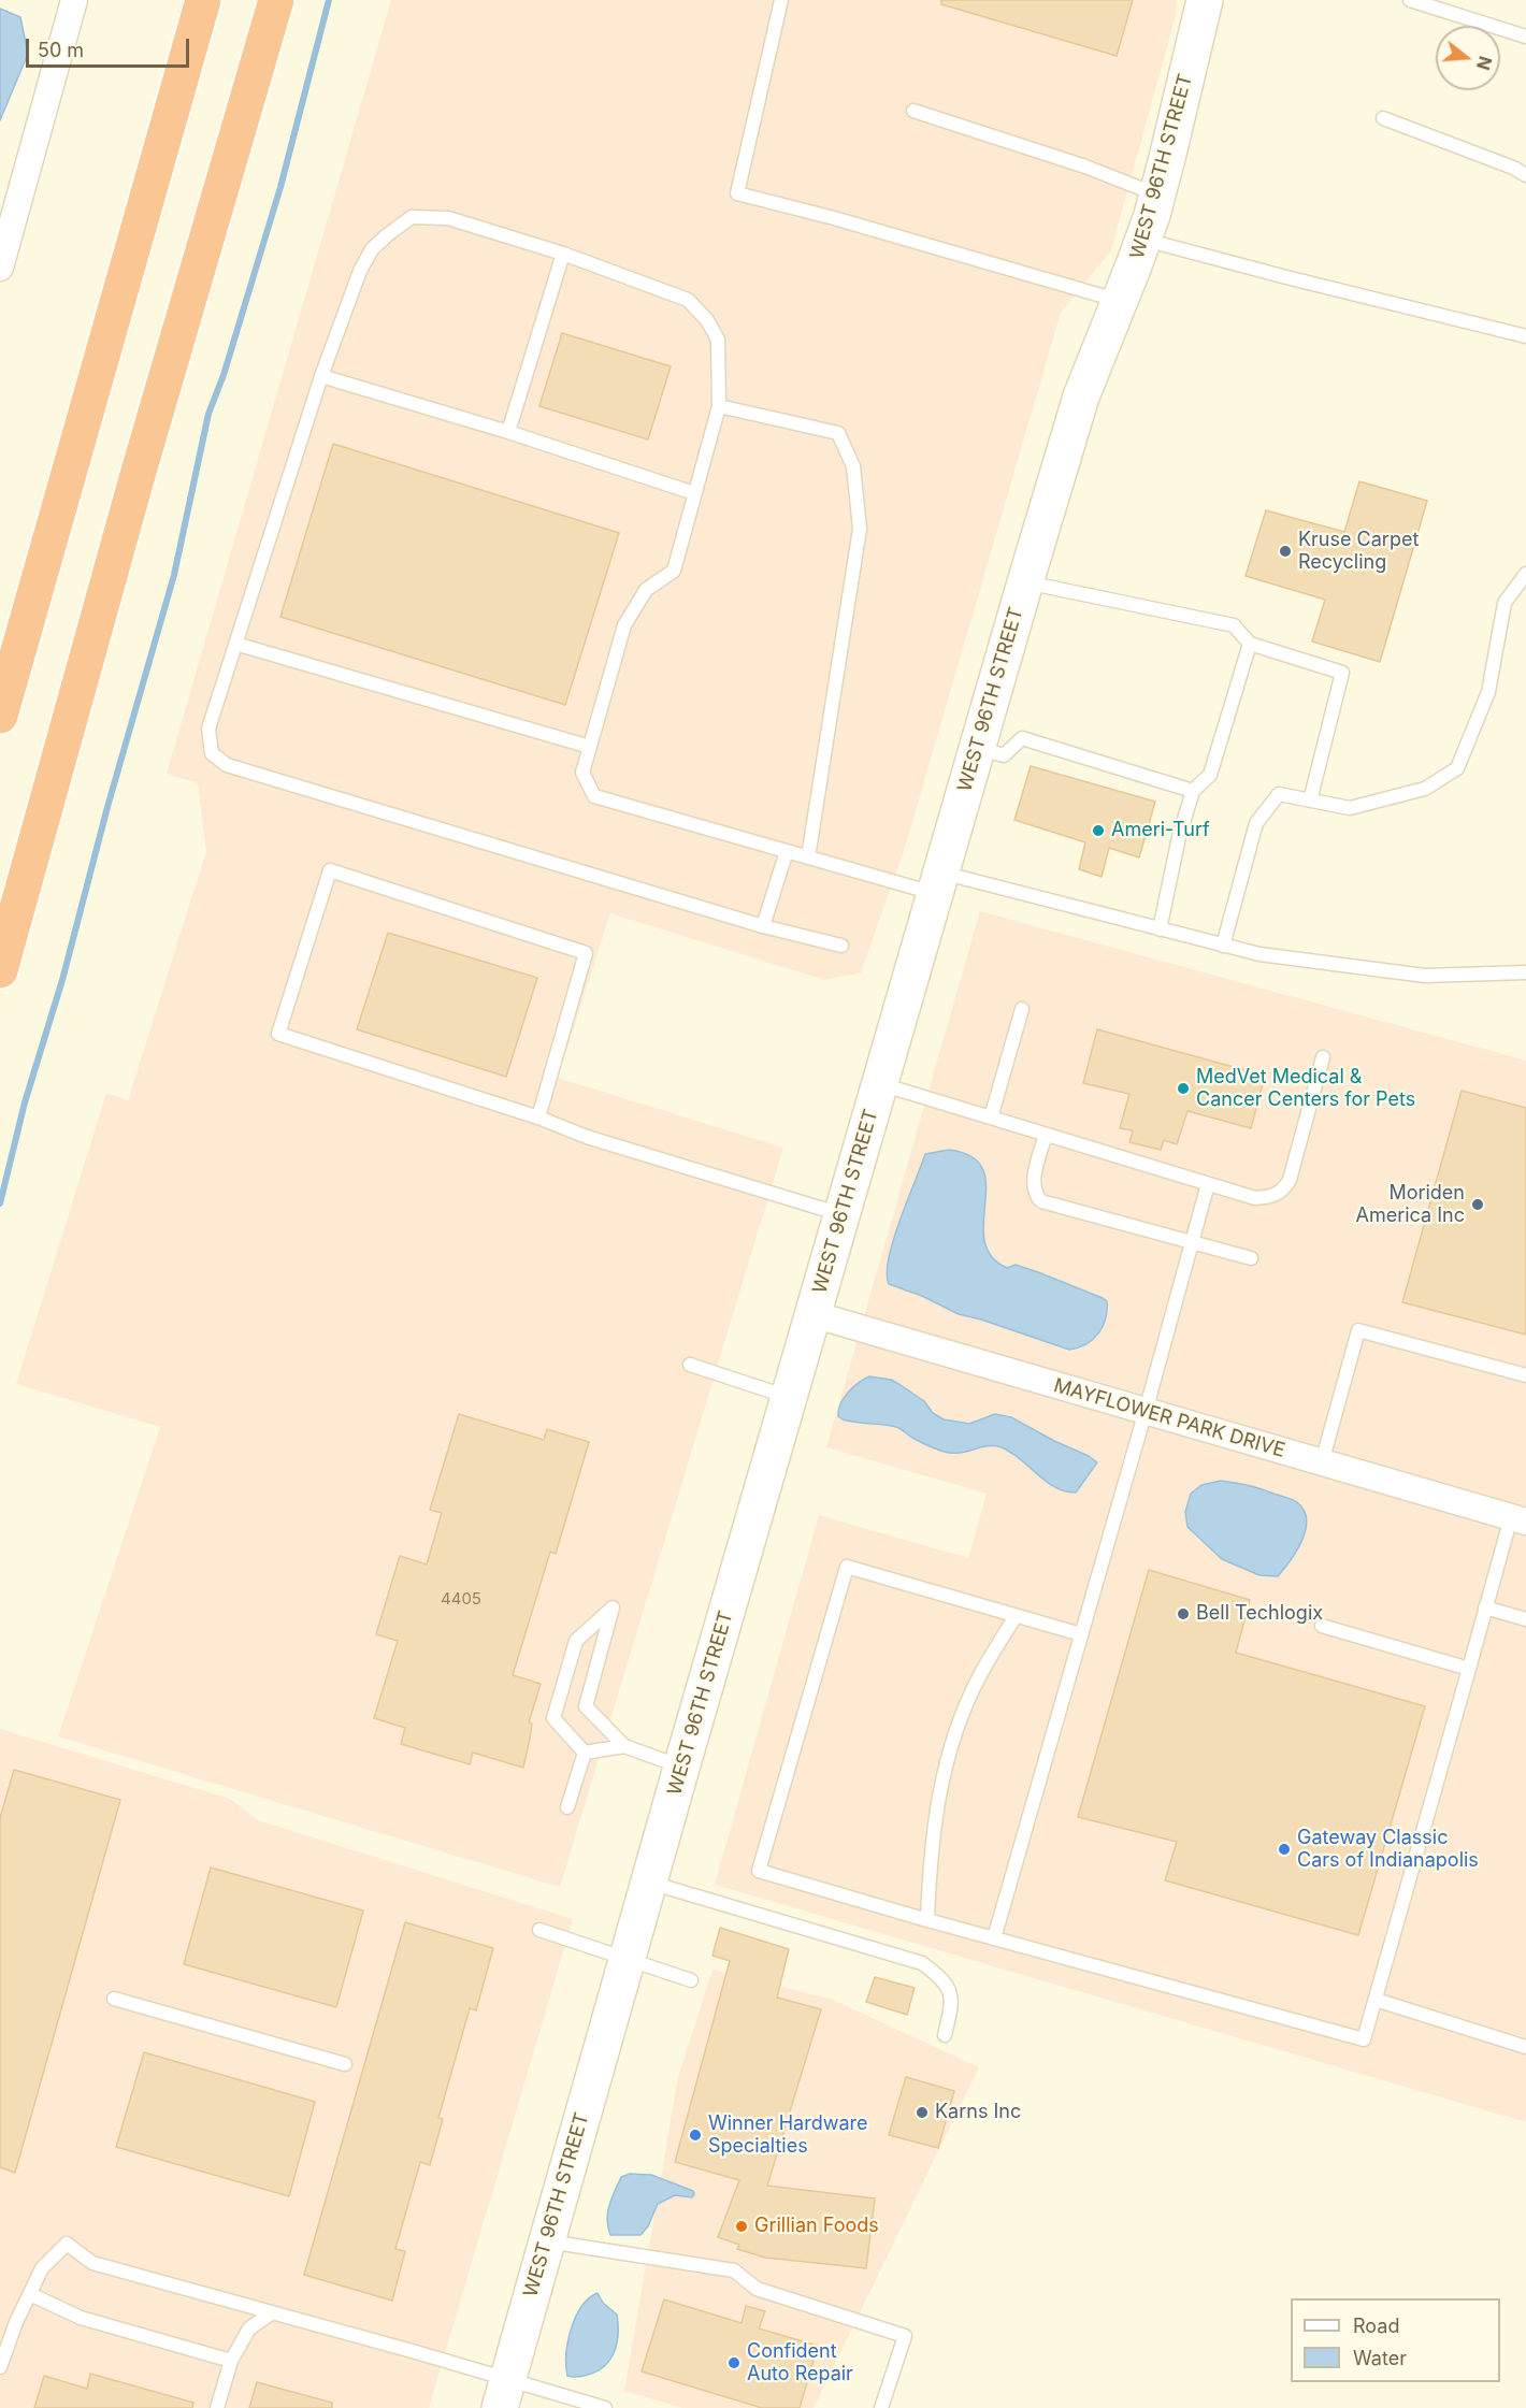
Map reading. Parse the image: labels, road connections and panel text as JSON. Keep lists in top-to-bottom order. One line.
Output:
{"streets":{"street":["WEST 96TH STREET","MAYFLOWER PARK DRIVE"]},"crossings":[["WEST 96TH STREET","MAYFLOWER PARK DRIVE"]],"places":["Kruse Carpet Recycling","Ameri-Turf","MedVet Medical & Cancer Centers for Pets","Moriden America Inc","Bell Techlogix","Gateway Classic Cars of Indianapolis","Karns Inc","Winner Hardware Specialties","Grillian Foods","Confident Auto Repair"],"house_numbers":["4405"],"legend":["Road","Water"],"scale_bar":"50 m","north":"right"}
